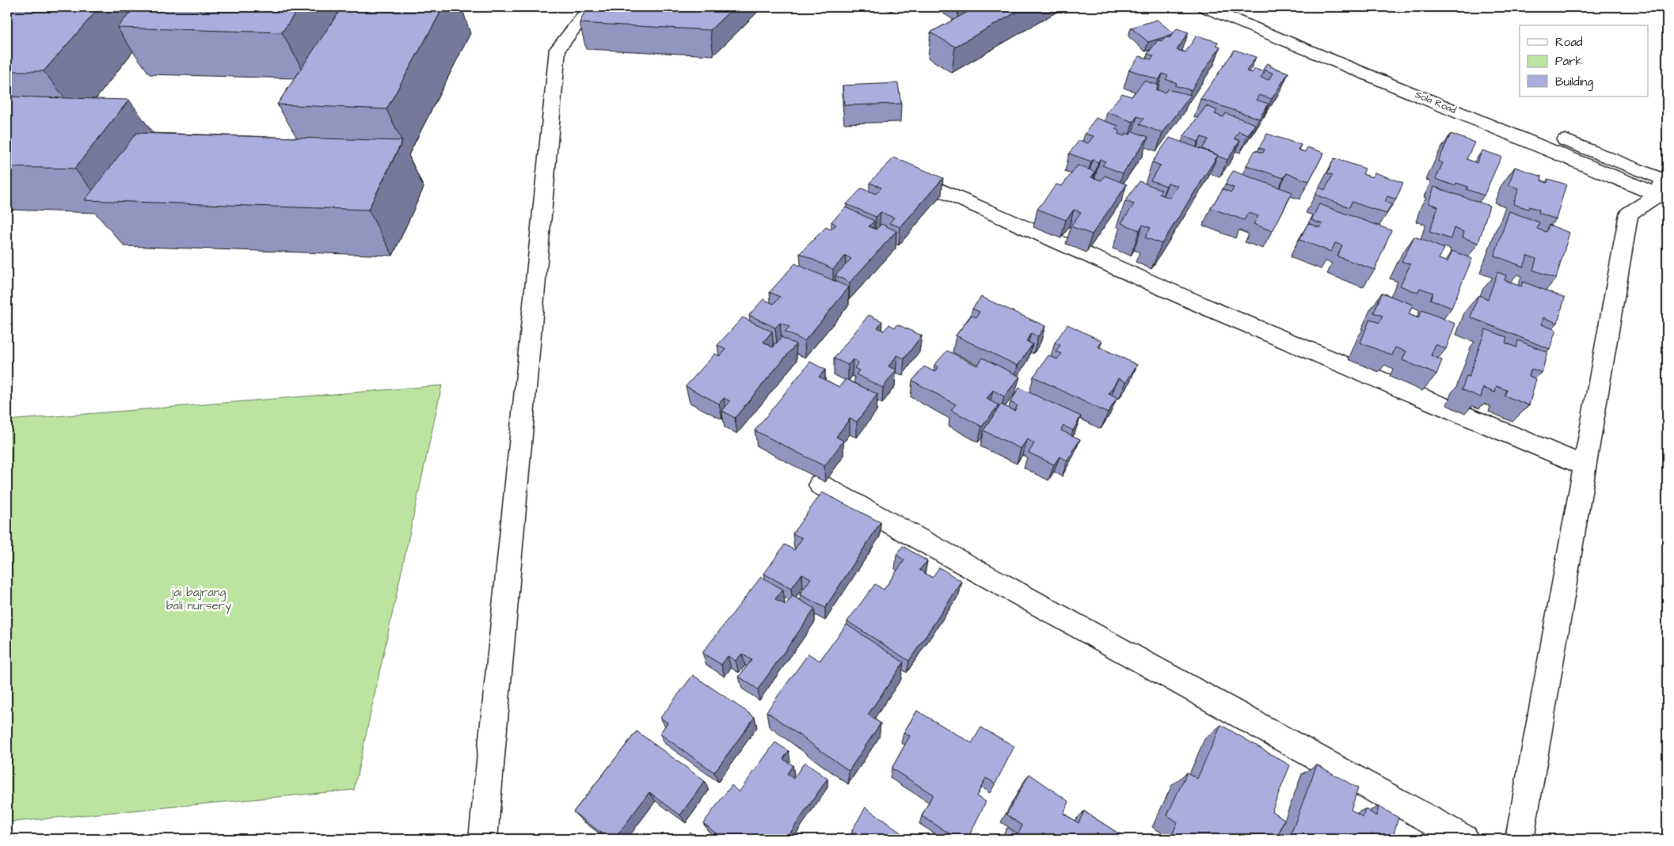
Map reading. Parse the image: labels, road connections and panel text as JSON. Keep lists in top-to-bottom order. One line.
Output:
{"streets":{"street":["Sola Road"]},"parks":["jai bajrang bali nursery"],"legend":["Road","Park","Building"]}
